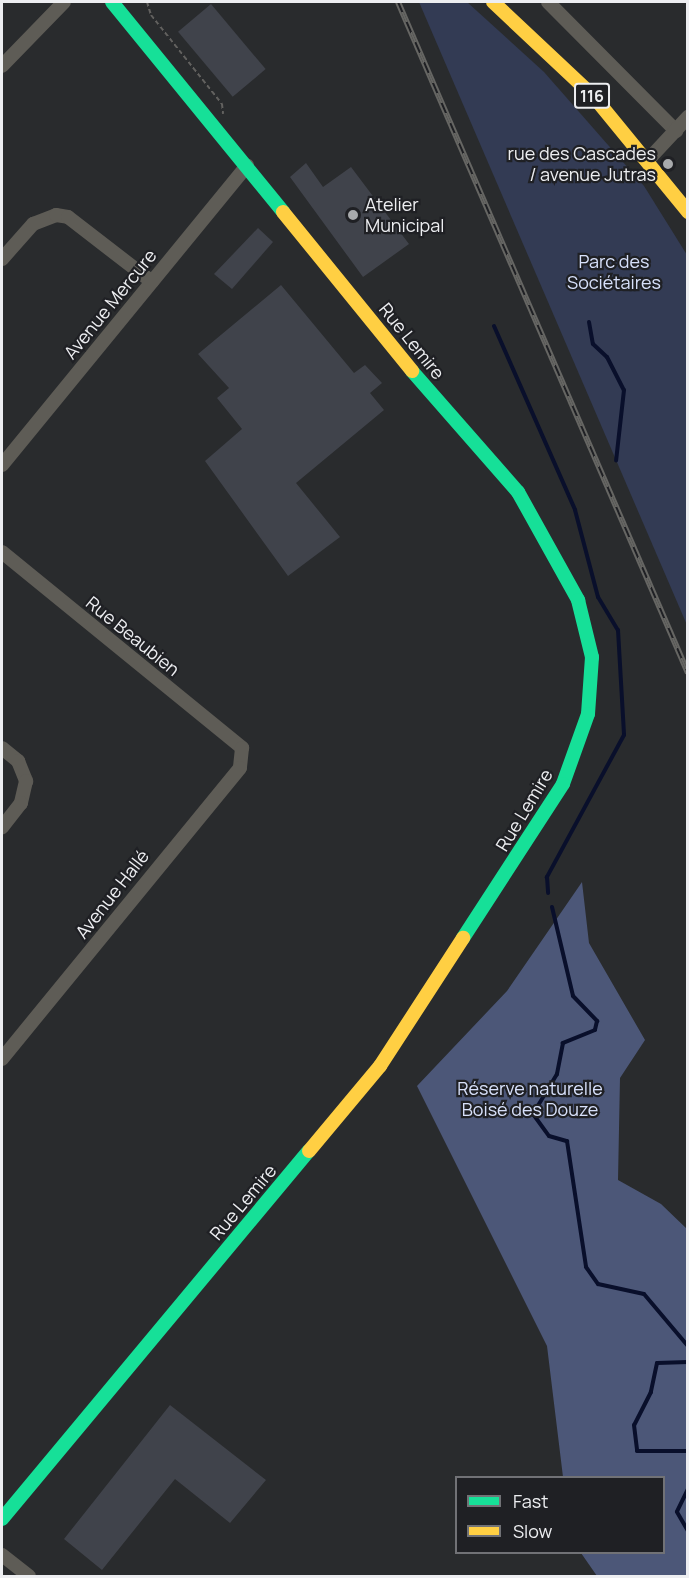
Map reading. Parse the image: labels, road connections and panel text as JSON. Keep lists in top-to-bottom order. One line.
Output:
{"streets":{"street":["116","Avenue Mercure","Rue Lemire","Rue Beaubien","Avenue Hallé"]},"crossings":[["Avenue Mercure","Rue Lemire"],["Rue Beaubien","Avenue Hallé"]],"parks":["Parc des Sociétaires","Réserve naturelle Boisé des Douze"],"places":["rue des Cascades / avenue Jutras","Atelier Municipal"],"legend":["Fast","Slow"]}
